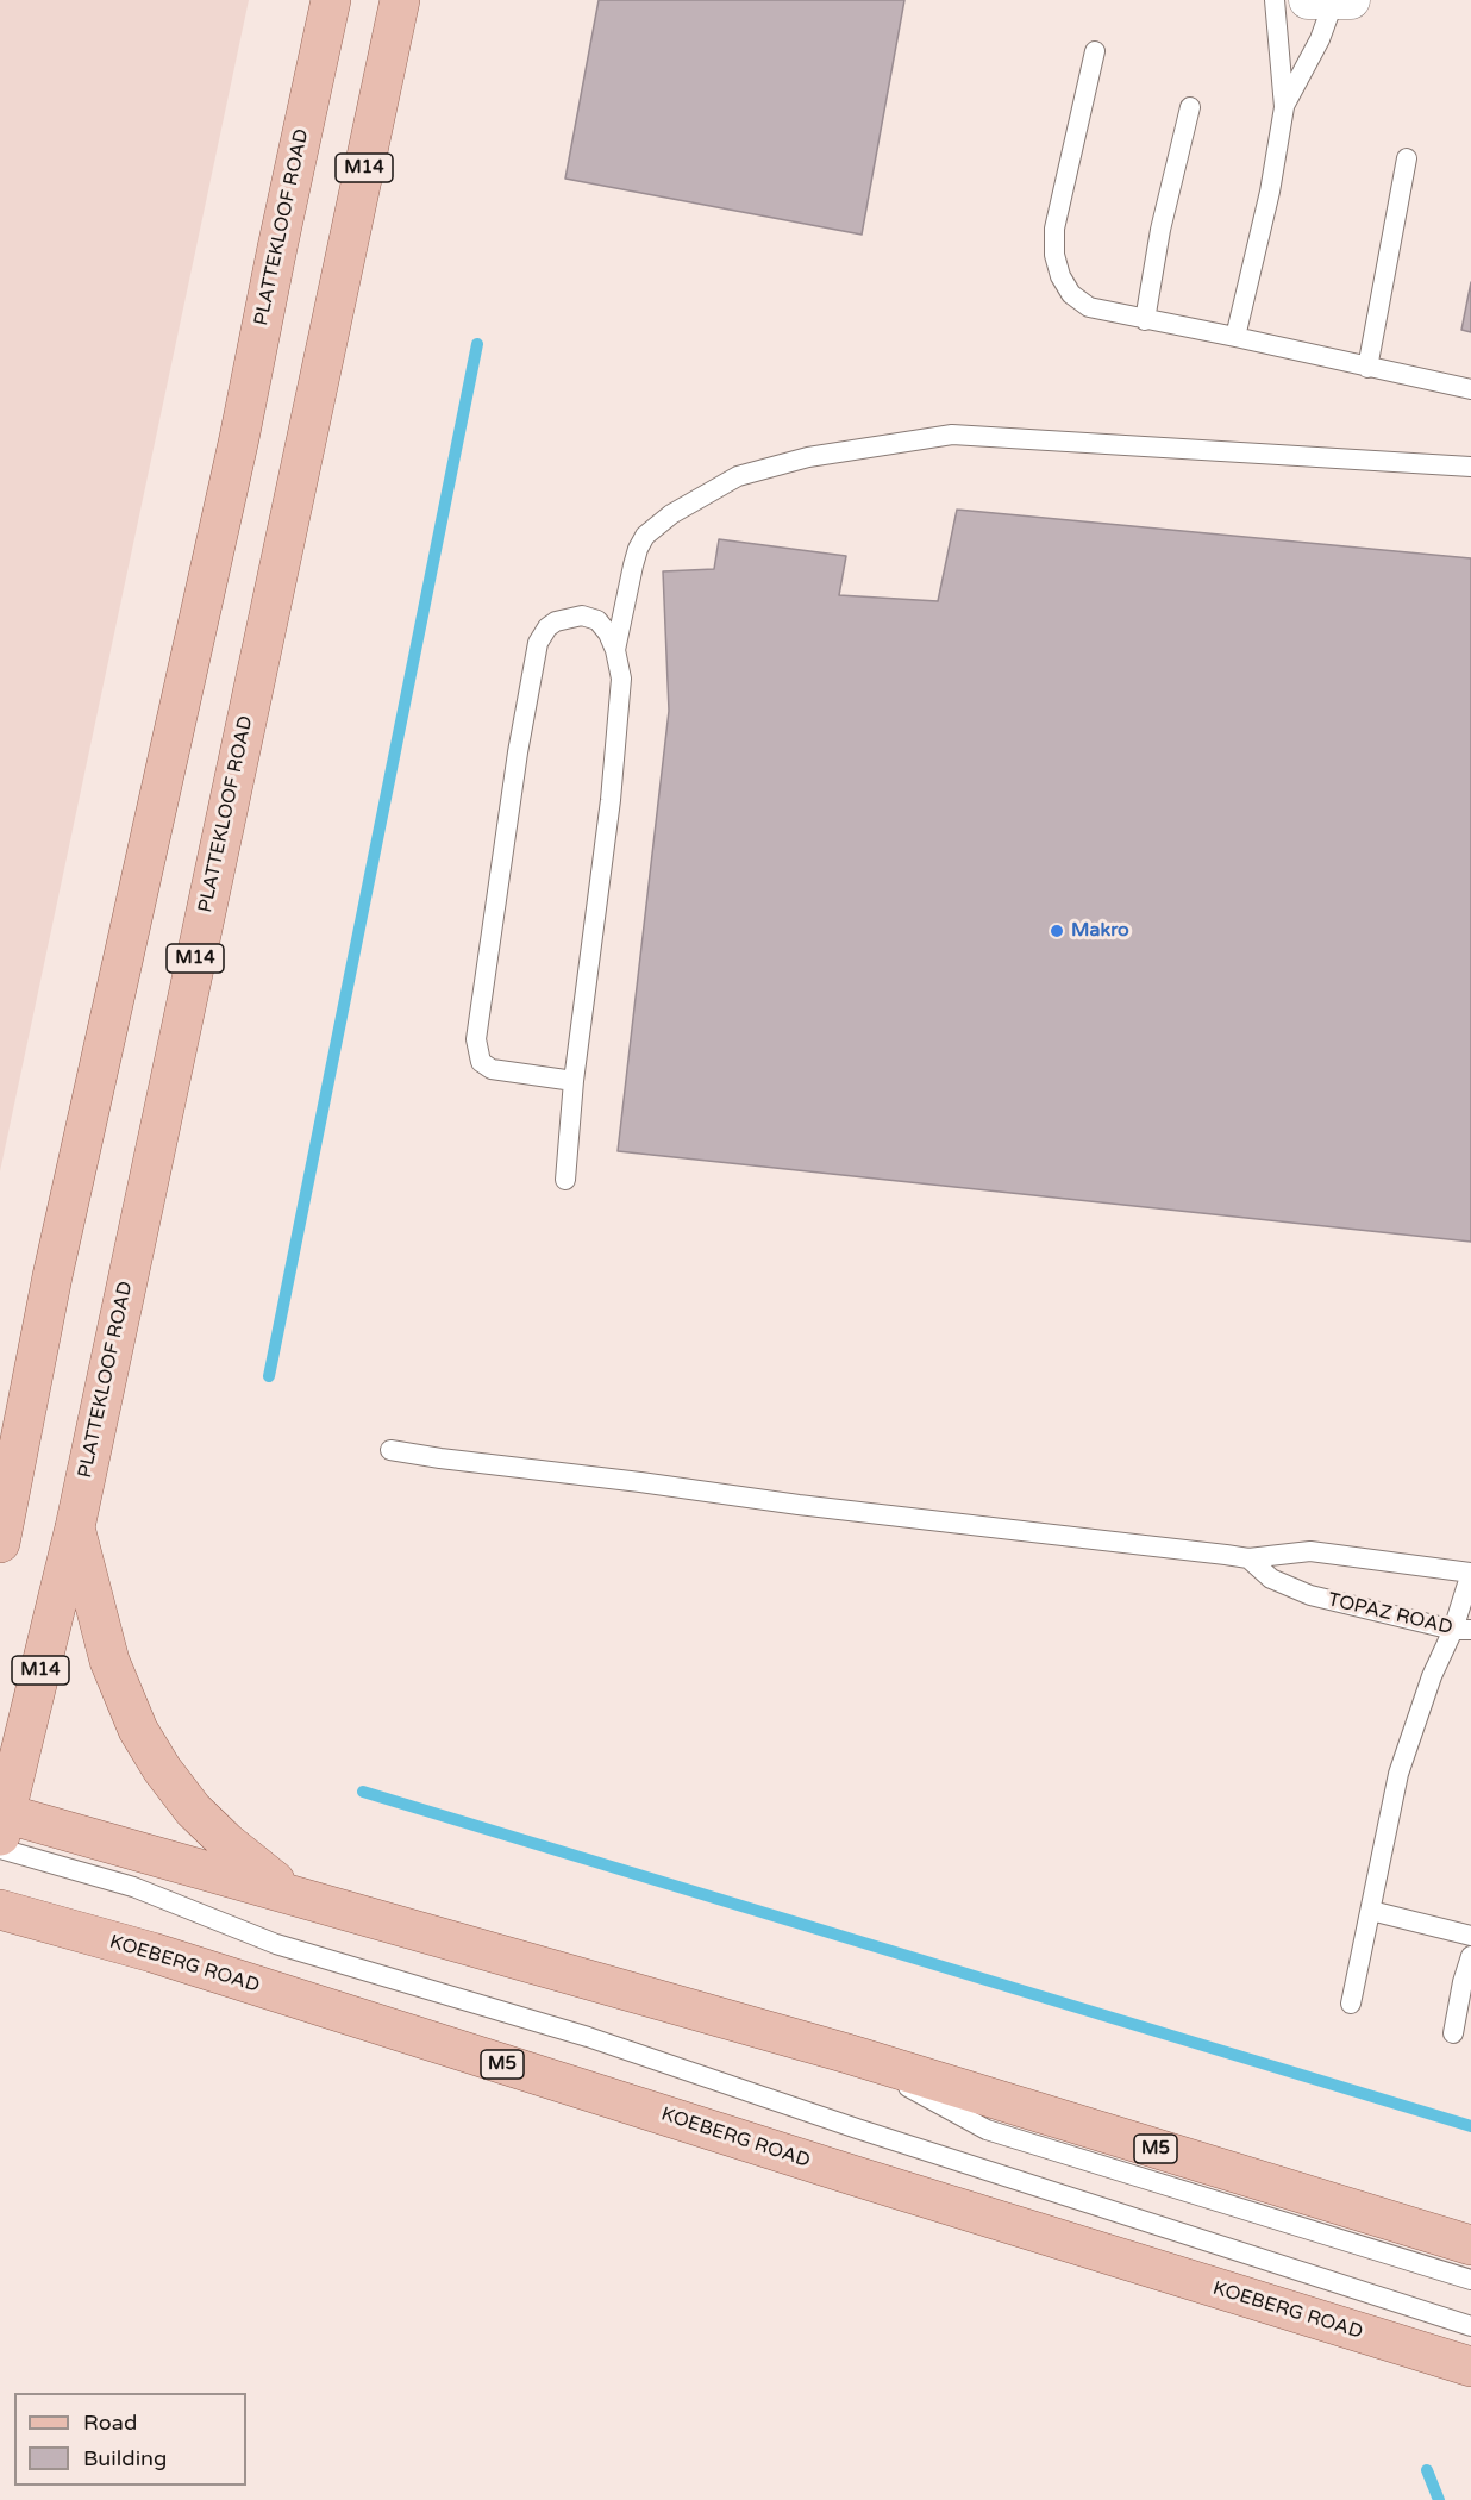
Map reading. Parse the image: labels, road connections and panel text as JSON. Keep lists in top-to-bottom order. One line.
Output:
{"streets":{"main road":["M14","PLATTEKLOOF ROAD","KOEBERG ROAD","M5"],"lane":["TOPAZ ROAD"]},"crossings":[["PLATTEKLOOF ROAD","M5"]],"places":["Makro"],"legend":["Road","Building"]}
